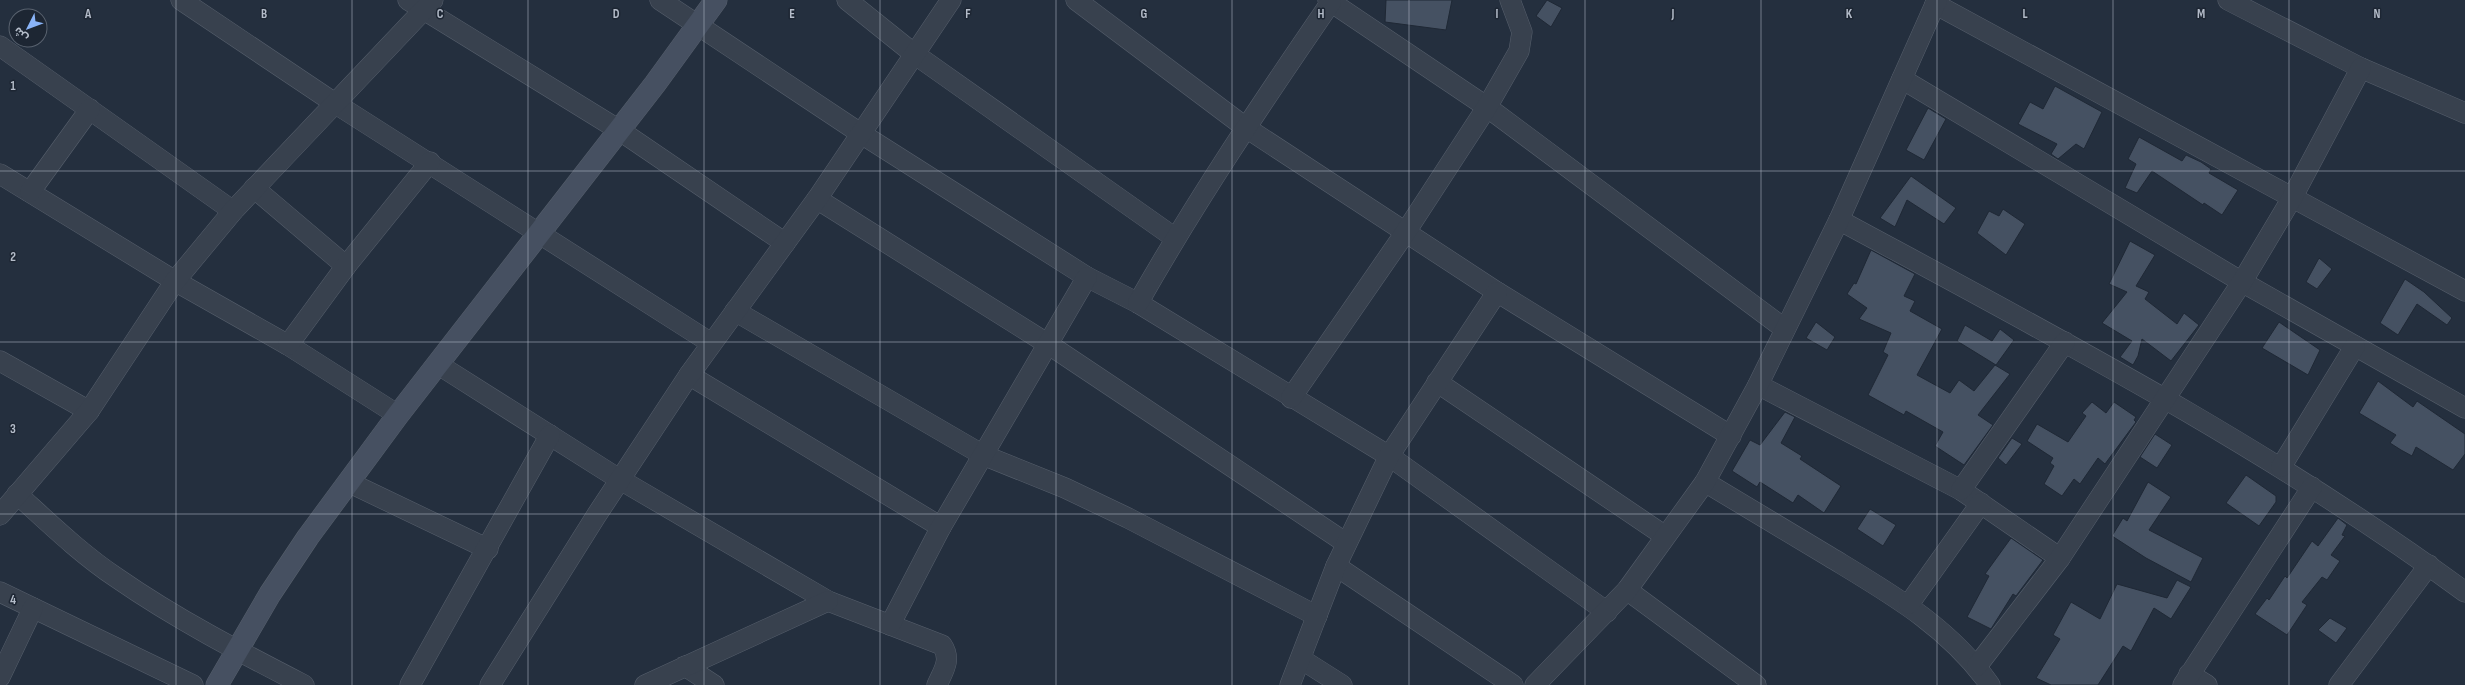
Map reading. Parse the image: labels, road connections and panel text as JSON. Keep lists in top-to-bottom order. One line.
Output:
{"north":"bottom left","grid":{"columns":["A","B","C","D","E","F","G","H","I","J","K","L","M","N"],"rows":["1","2","3","4"]}}
